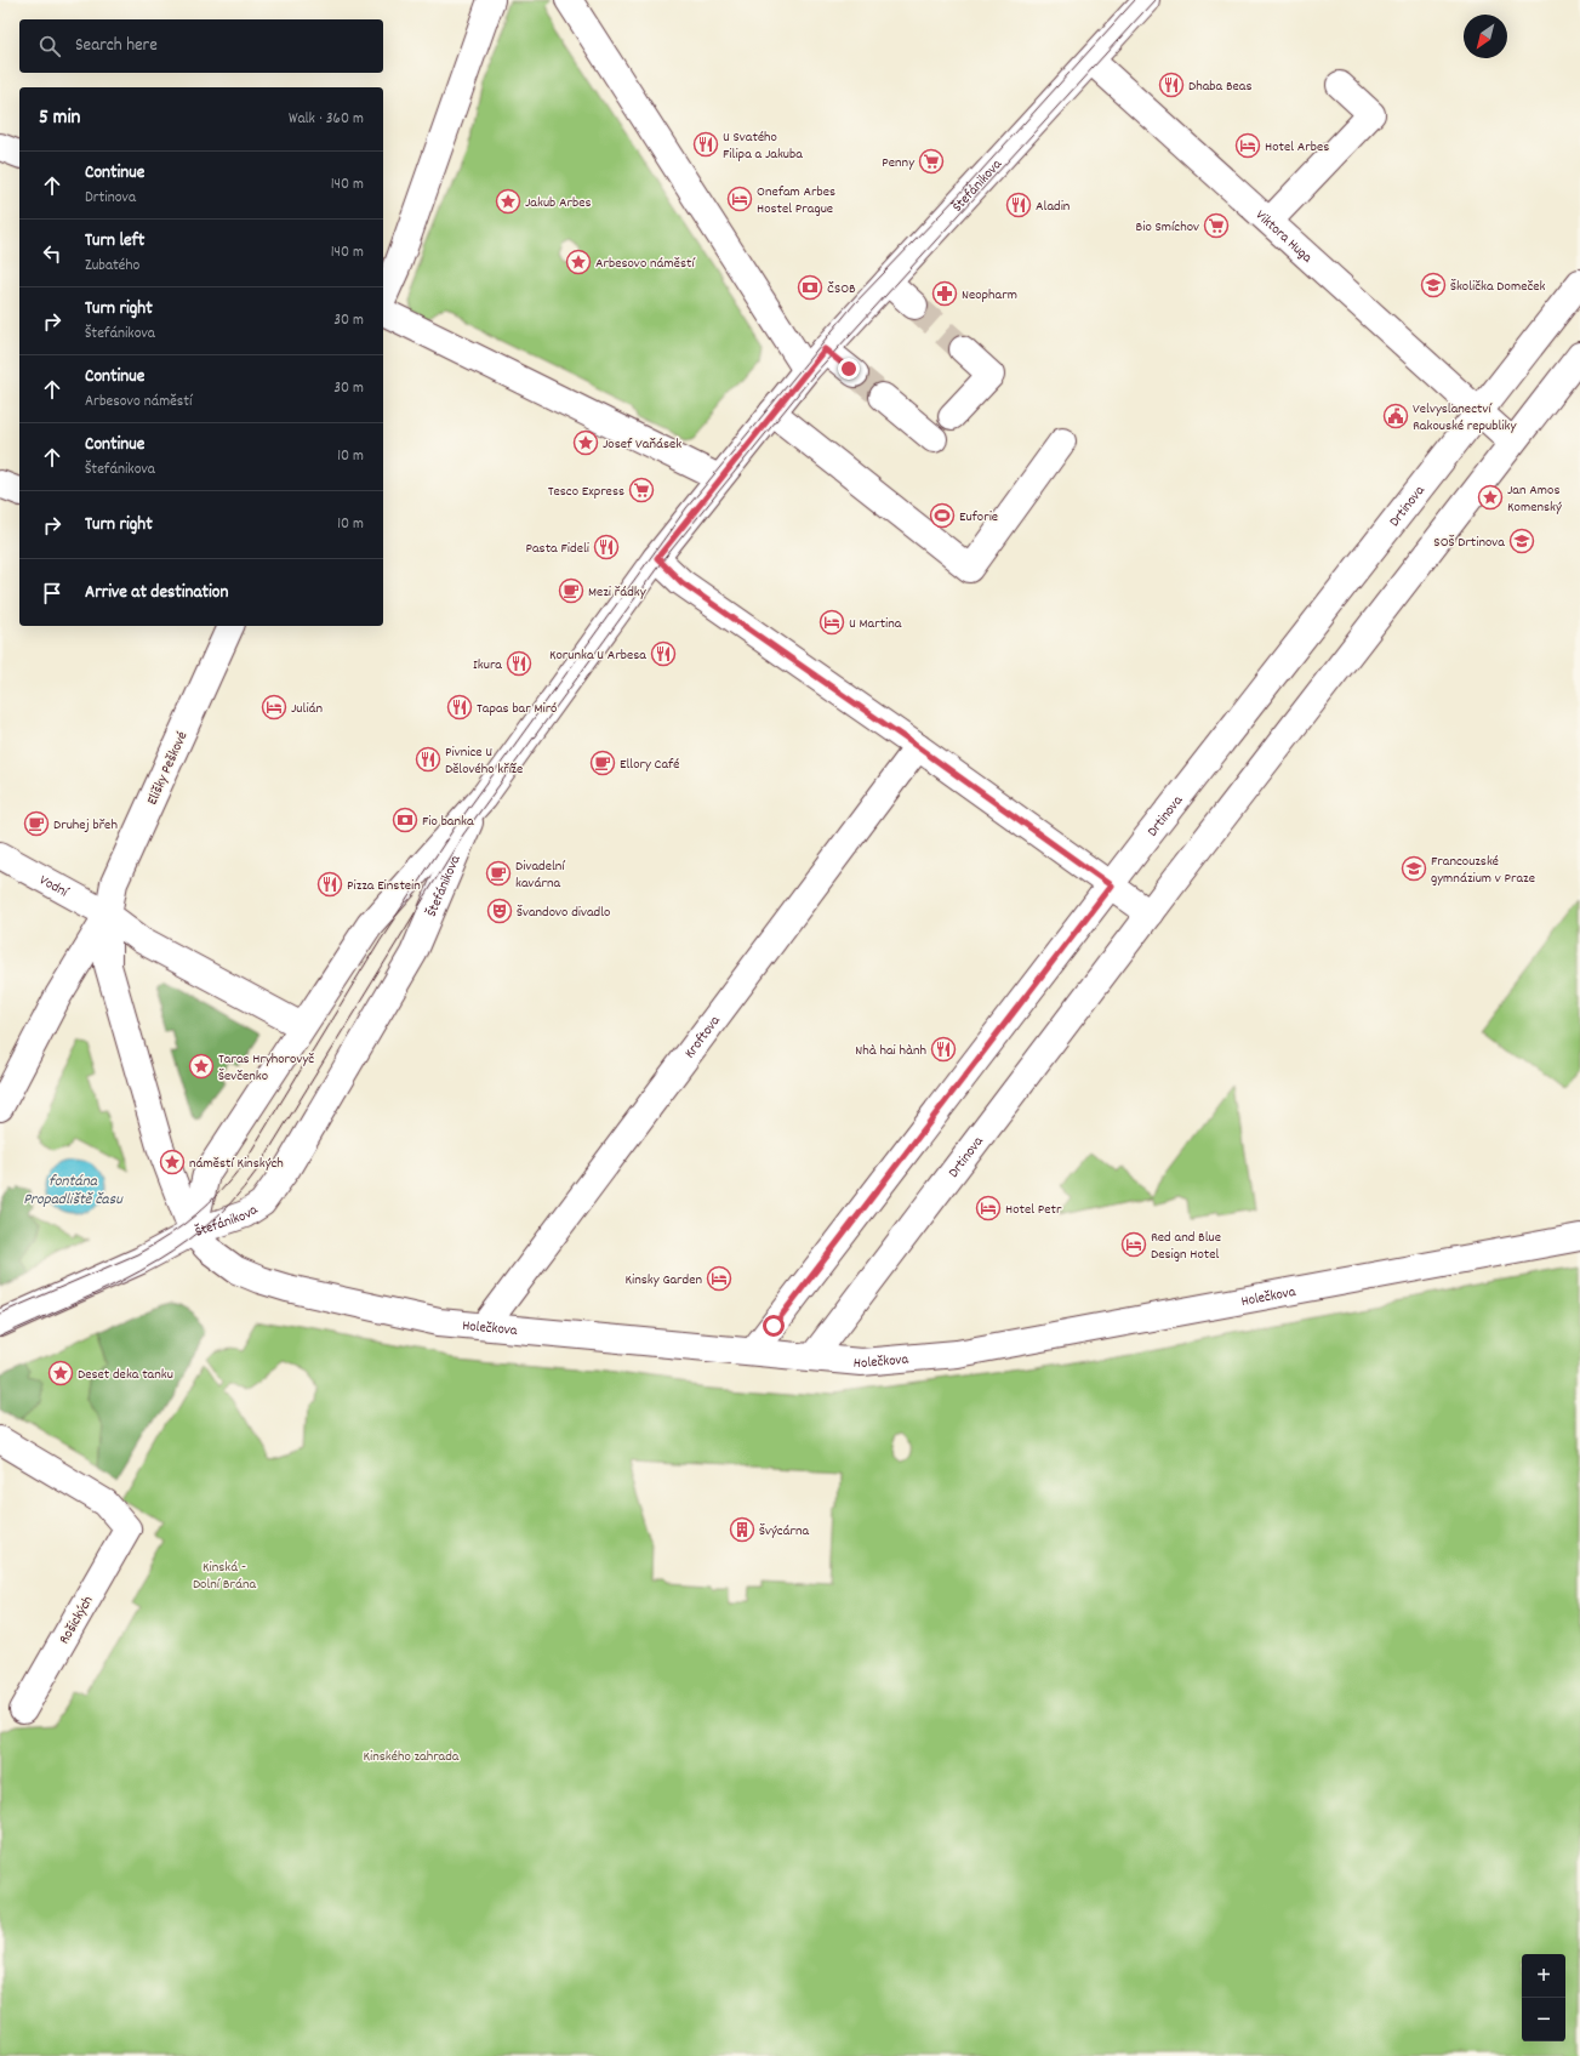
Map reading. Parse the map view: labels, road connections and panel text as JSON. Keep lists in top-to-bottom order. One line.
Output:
{"streets":{"street":["Štefánikova","Viktora Huga","Drtinova","Elišky Peškové","Vodní","Kroftova","Holečkova","Rošických"]},"crossings":[["Štefánikova","Viktora Huga"],["Štefánikova","Holečkova"],["Viktora Huga","Drtinova"],["Drtinova","Holečkova"],["Elišky Peškové","Vodní"],["Kroftova","Holečkova"]],"water":["fontána Propadliště času"],"parks":["Kinská - Dolní Brána","Kinského zahrada"],"places":{"restaurant":["Dhaba Beas","U Svatého Filipa a Jakuba","Aladin","Pasta Fideli","Korunka U Arbesa","Ikura","Tapas bar Miró","Pivnice U Dělového kříže","Pizza Einstein","Nhà hai hành"],"hotel":["Hotel Arbes","Onefam Arbes Hostel Prague","U Martina","Julián","Hotel Petr","Red and Blue Design Hotel","Kinsky Garden"],"supermarket":["Penny","Bio Smíchov","Tesco Express"],"place":["Jakub Arbes","Arbesovo náměstí","Josef Vaňásek","Jan Amos Komenský","Taras Hryhorovyč Ševčenko","náměstí Kinských","Deset deka tanku"],"school or university":["Školička Domeček","SOŠ Drtinova","Francouzské gymnázium v Praze"],"bank":["ČSOB","Fio banka"],"pharmacy":["Neopharm"],"public building":["Velvyslanectví Rakouské republiky"],"sports":["Euforie"],"cafe":["Mezi řádky","Ellory Café","Druhej břeh","Divadelní kavárna"],"theatre":["Švandovo divadlo"],"building":["Švýcárna"]},"north":"bottom left","page":{"search":"Search here","heading":["5 min","Walk · 360 m"],"list":[["Continue","Drtinova","140 m"],["Turn left","Zubatého","140 m"],["Turn right","Štefánikova","30 m"],["Continue","Arbesovo náměstí","30 m"],["Continue","Štefánikova","10 m"],["Turn right","10 m"],"Arrive at destination"],"map_buttons":["+","−"]}}
